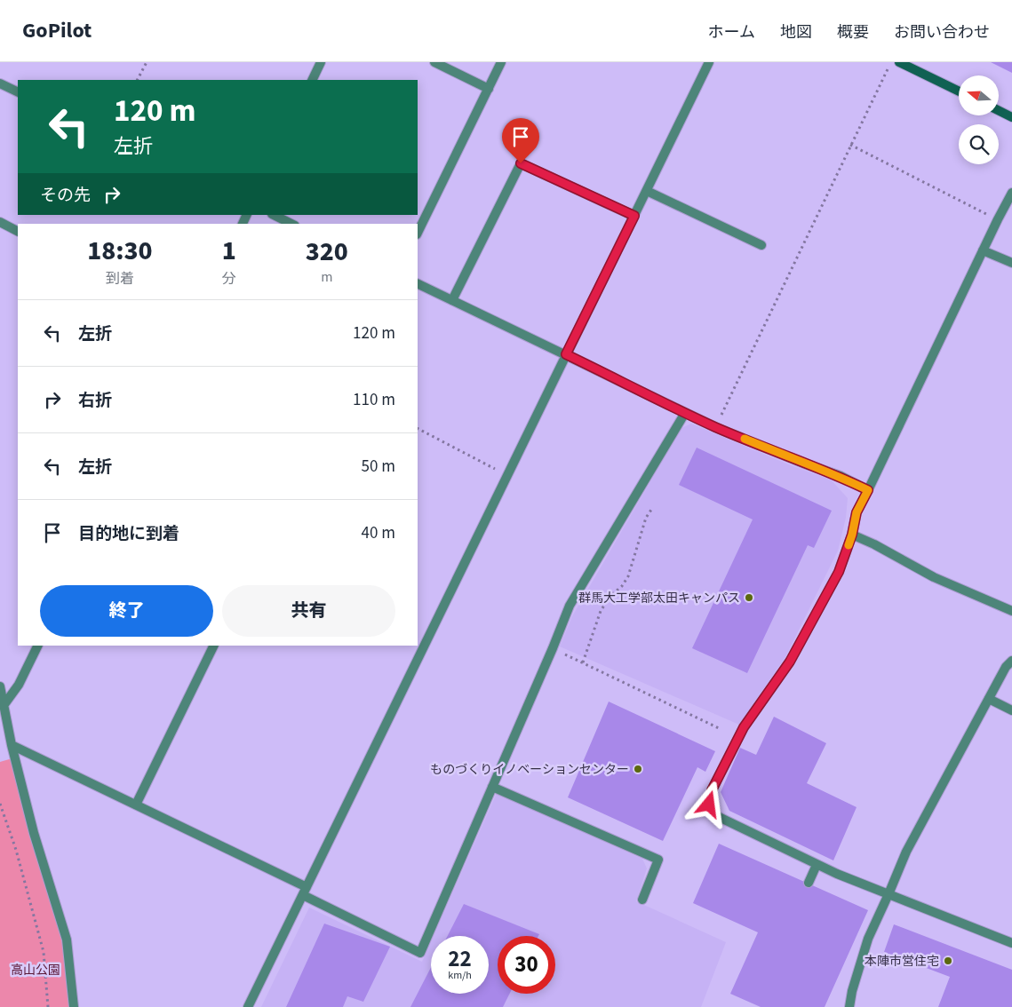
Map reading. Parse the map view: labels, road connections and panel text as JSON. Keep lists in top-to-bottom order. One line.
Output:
{"parks":["高山公園"],"places":["群馬大工学部太田キャンパス","ものづくりイノベーションセンター","本陣市営住宅"],"north":"left","page":{"header":"GoPilot","nav":["ホーム","地図","概要","お問い合わせ"],"turn":["120 m","左折"],"then":"その先","eta":["18:30","到着","1","分","320","m"],"list":[{"name":"左折","value":"120 m"},{"name":"右折","value":"110 m"},{"name":"左折","value":"50 m"},{"name":"目的地に到着","value":"40 m"}],"buttons":["終了","共有"],"speed":"22 km/h","limit":"30"}}
